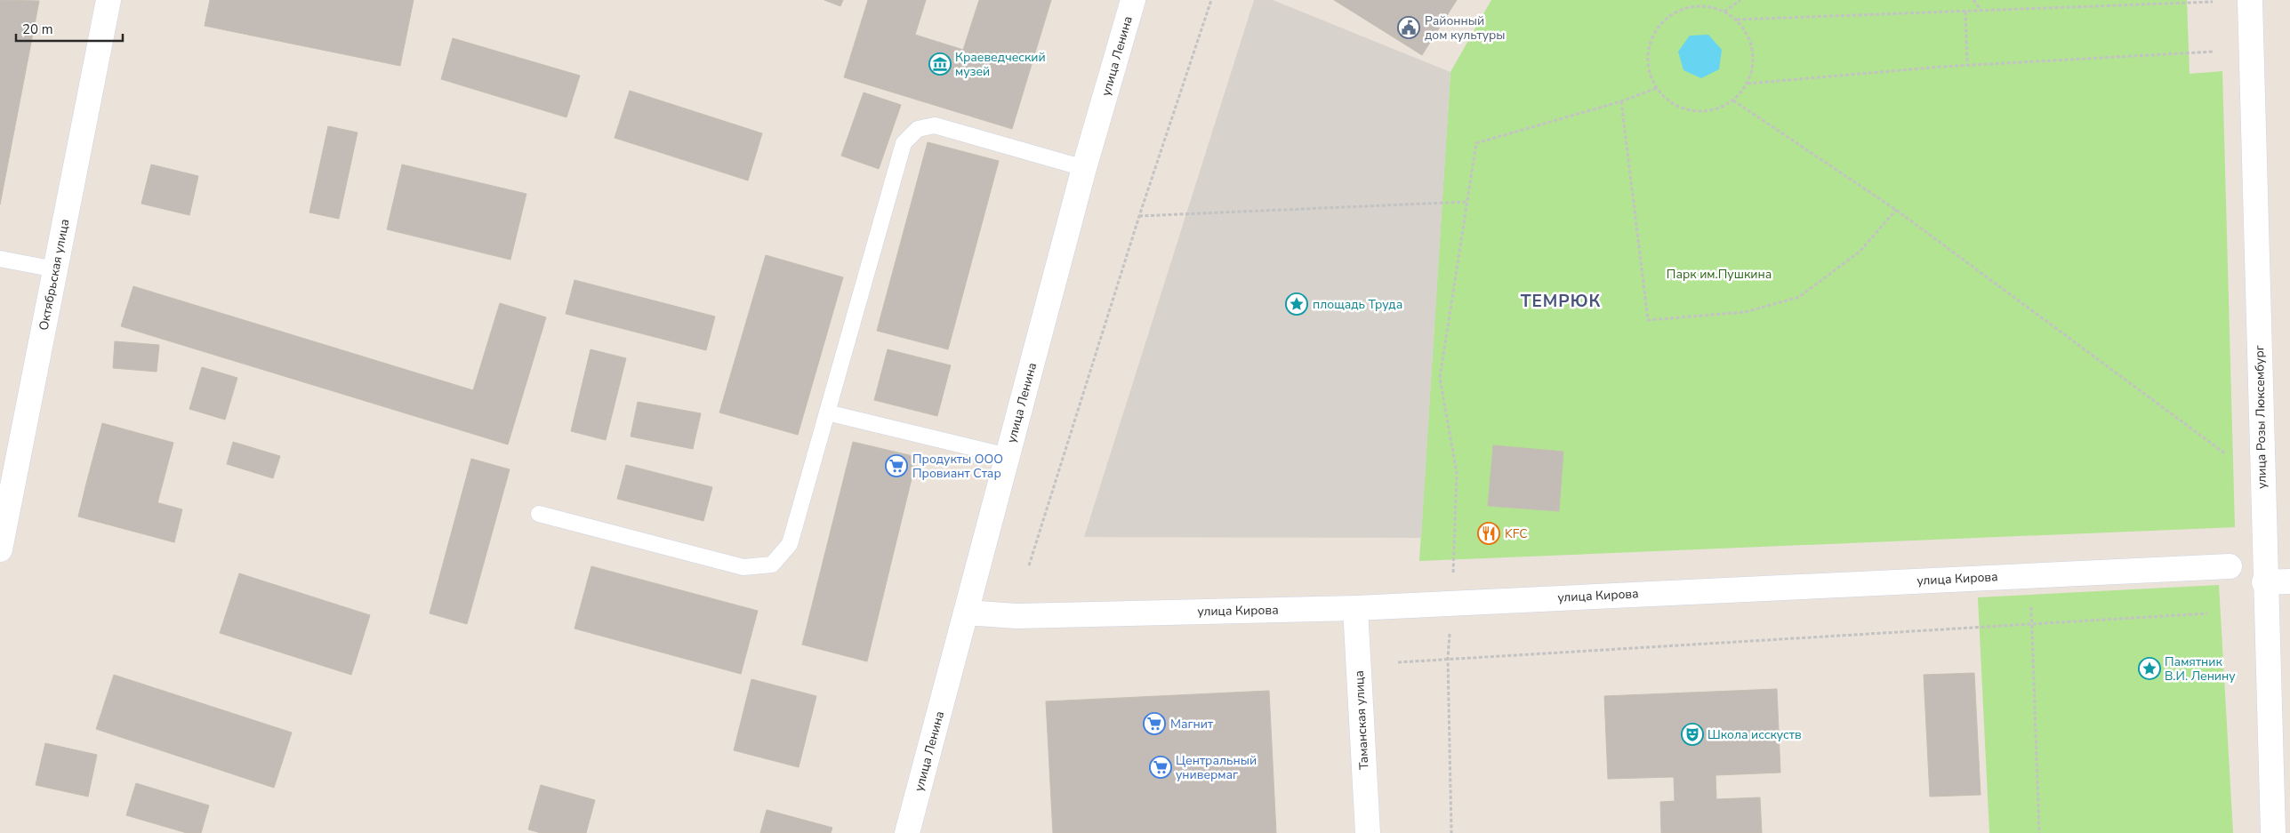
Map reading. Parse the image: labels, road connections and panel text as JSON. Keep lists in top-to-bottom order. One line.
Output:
{"streets":{"street":["улица Ленина","Октябрьская улица","улица Розы Люксембург","улица Кирова","Таманская улица"]},"crossings":[["улица Ленина","улица Кирова"],["улица Кирова","Таманская улица"]],"districts":["ТЕМРЮК"],"parks":["Парк им.Пушкина"],"places":{"public building":["Районный дом культуры"],"museum":["Краеведческий музей"],"place":["площадь Труда","Памятник В.И. Ленину"],"supermarket":["Продукты ООО Провиант Стар","Магнит","Центральный универмаг"],"restaurant":["KFC"],"theatre":["Школа исскуств"]},"scale_bar":"20 m"}
